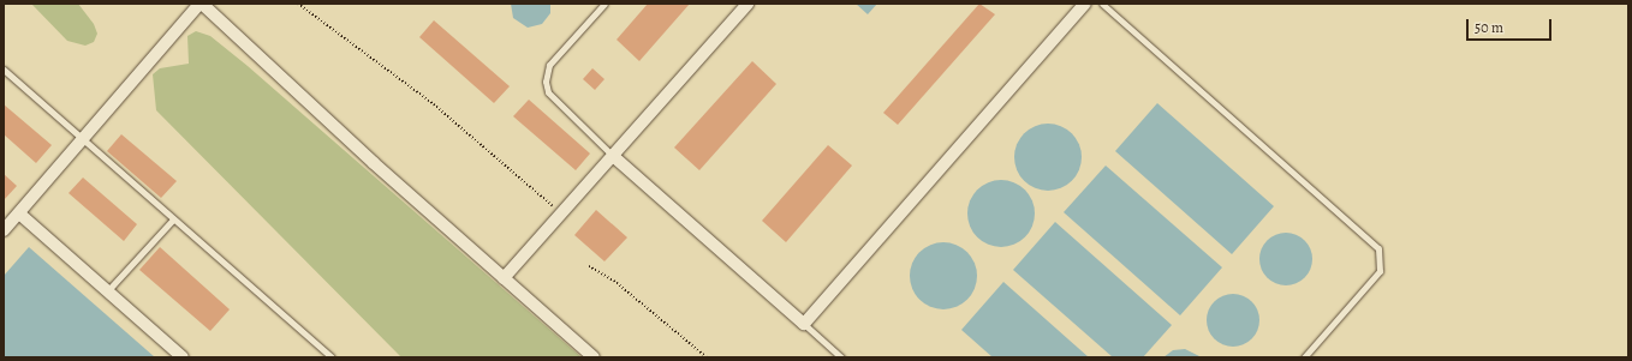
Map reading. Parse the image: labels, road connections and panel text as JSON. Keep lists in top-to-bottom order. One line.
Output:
{"scale_bar":"50 m"}
